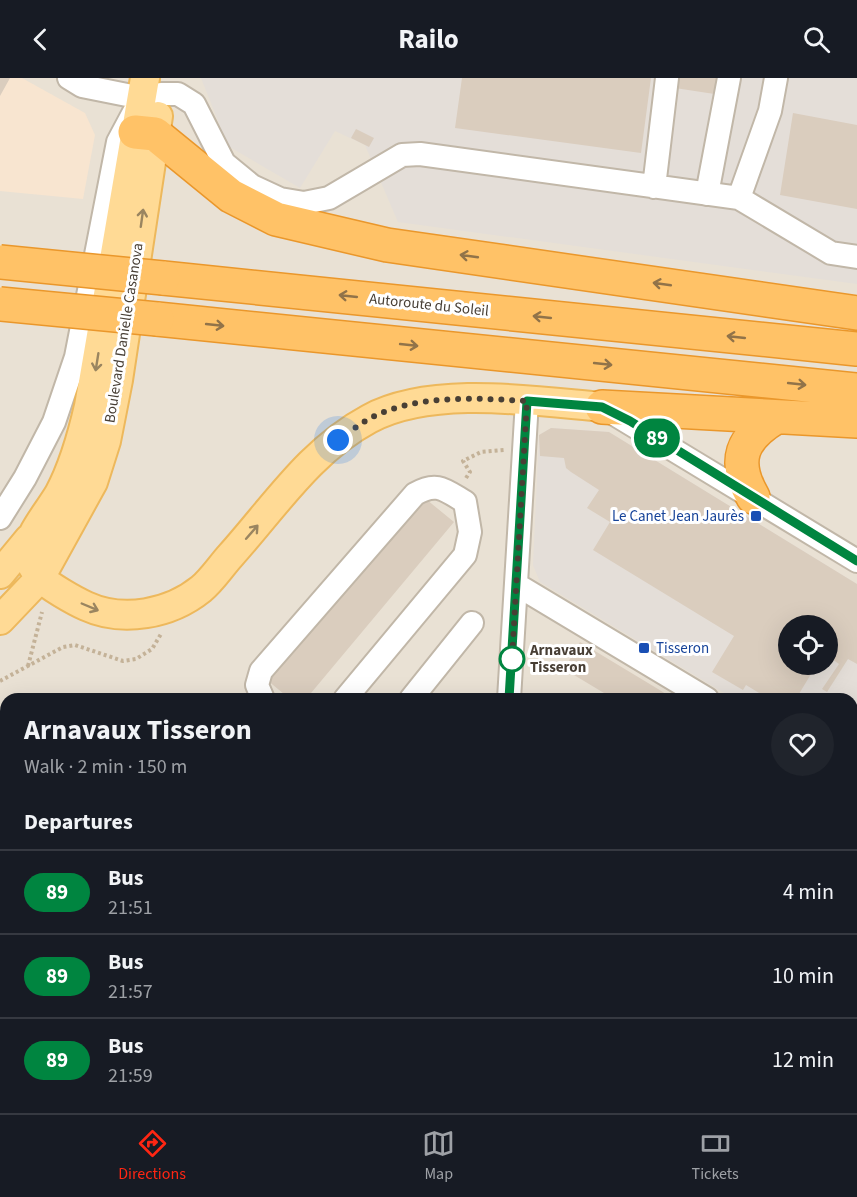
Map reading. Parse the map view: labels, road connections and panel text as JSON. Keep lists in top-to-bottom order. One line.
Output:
{"streets":{"highway":["Autoroute du Soleil"],"main road":["Boulevard Danielle Casanova"]},"places":{"transit":["Le Canet Jean Jaurès","Tisseron"],"other":["Arnavaux Tisseron"]},"lines":["bus line 89"],"page":{"header":"Railo","on_map":"89","heading":[["Arnavaux Tisseron","Walk · 2 min · 150 m"],"Departures"],"list":[{"mark":"89","name":"Bus","note":"21:51","value":"4 min"},{"mark":"89","name":"Bus","note":"21:57","value":"10 min"},{"mark":"89","name":"Bus","note":"21:59","value":"12 min"}],"tabs":["Directions","Map","Tickets"]}}
